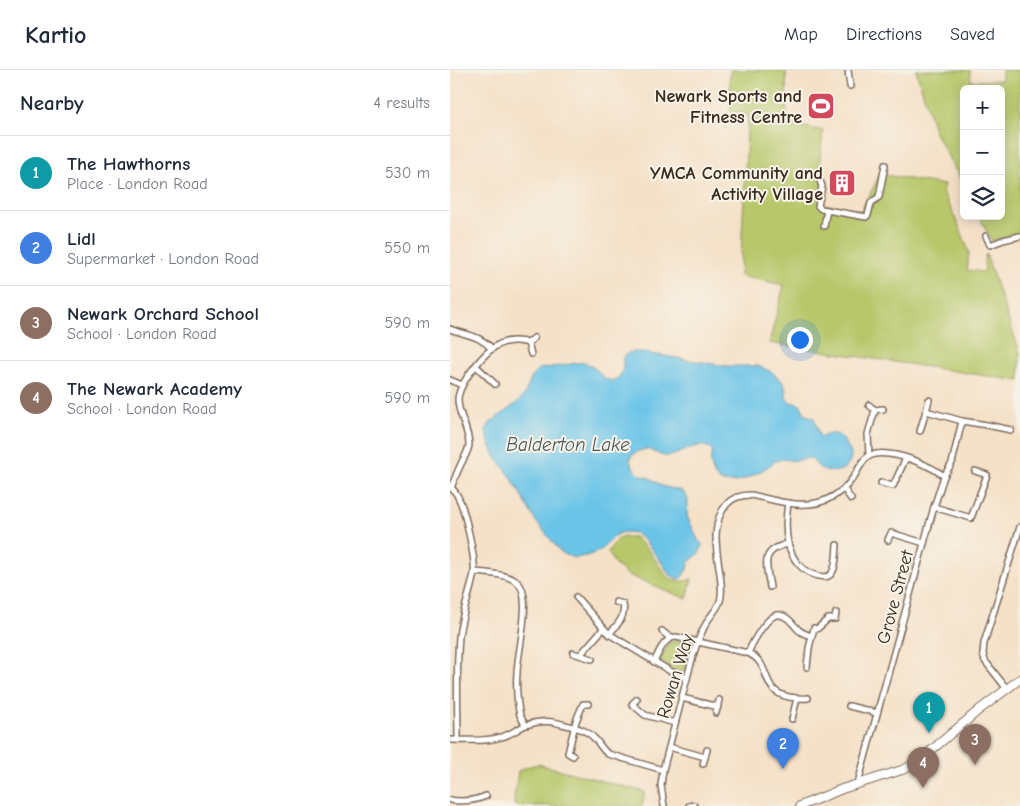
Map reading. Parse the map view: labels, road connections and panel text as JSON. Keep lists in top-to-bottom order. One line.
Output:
{"streets":{"street":["Grove Street","Rowan Way"]},"water":["Balderton Lake"],"places":{"sports":["Newark Sports and Fitness Centre"],"building":["YMCA Community and Activity Village"]},"page":{"header":"Kartio","nav":["Map","Directions","Saved"],"heading":["Nearby","4 results"],"map_buttons":["+","−"],"list":[{"mark":"1","name":"The Hawthorns","note":"Place · London Road","value":"530 m"},{"mark":"2","name":"Lidl","note":"Supermarket · London Road","value":"550 m"},{"mark":"3","name":"Newark Orchard School","note":"School · London Road","value":"590 m"},{"mark":"4","name":"The Newark Academy","note":"School · London Road","value":"590 m"}],"pins":["1","3","2","4"]}}
